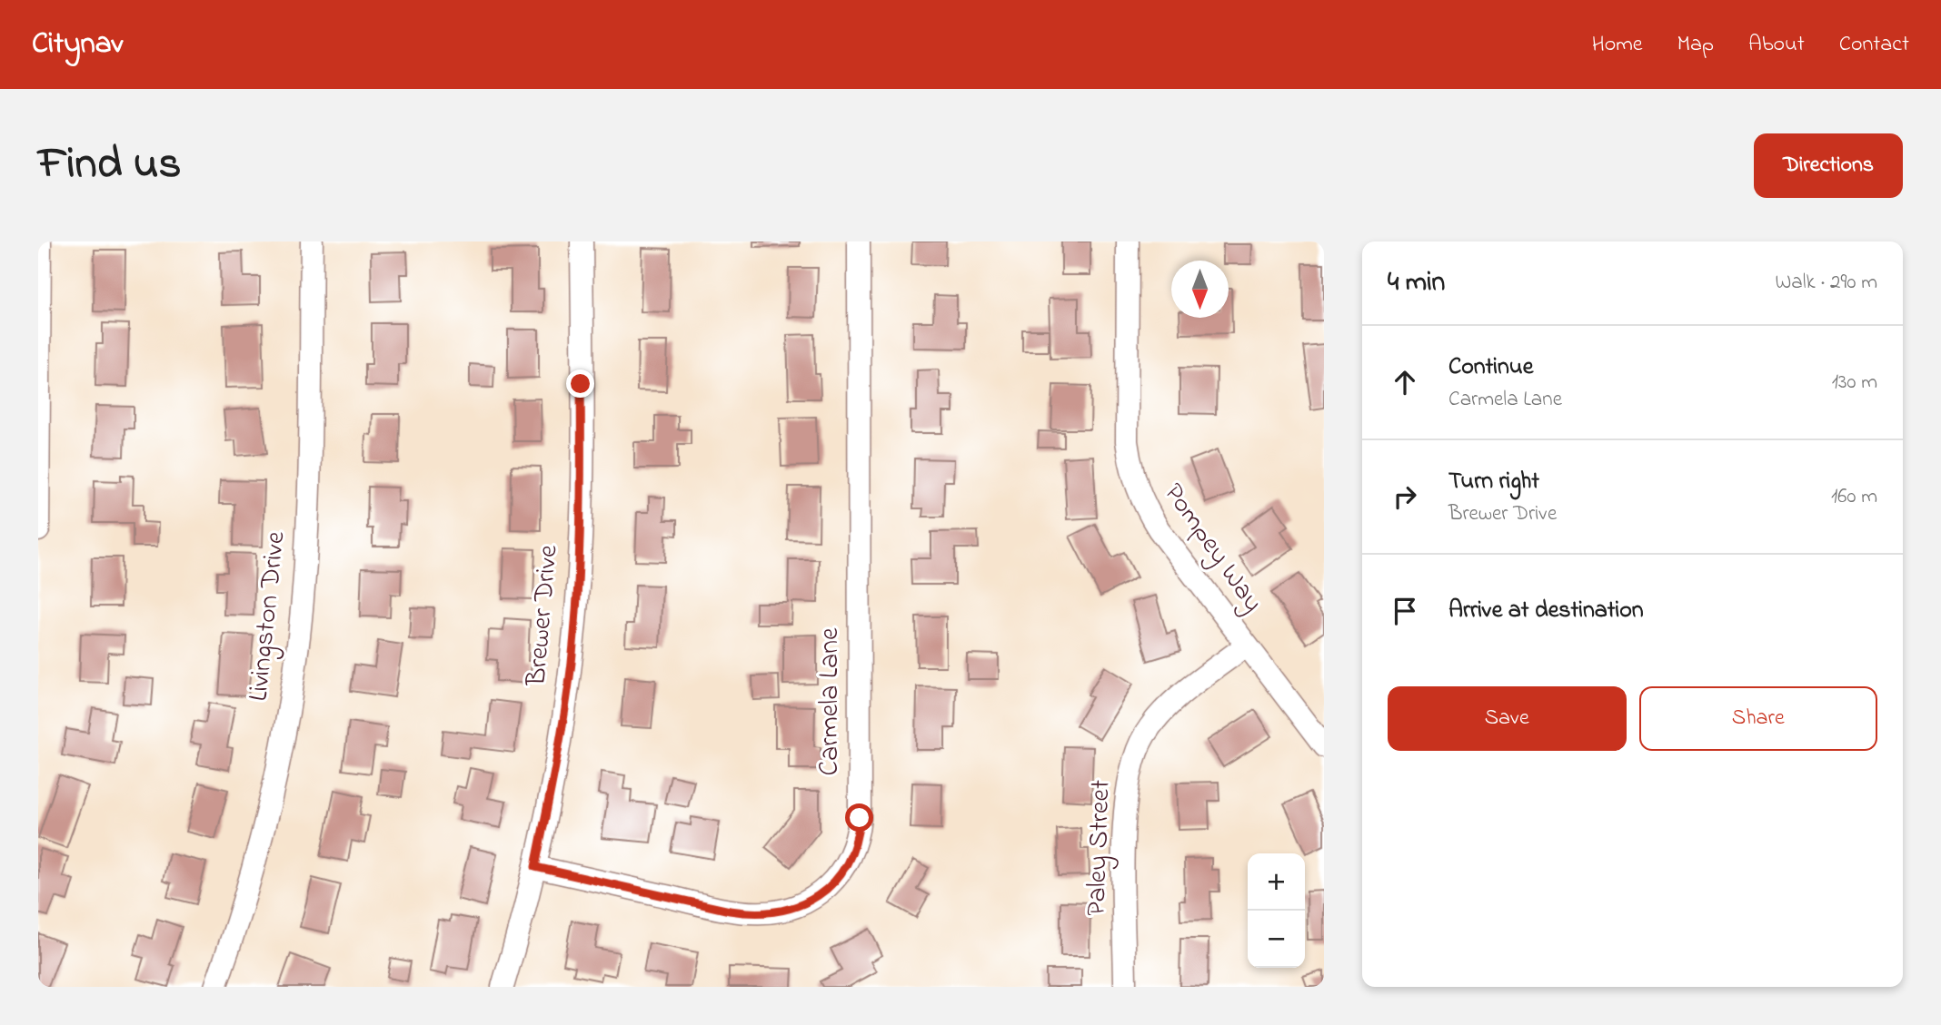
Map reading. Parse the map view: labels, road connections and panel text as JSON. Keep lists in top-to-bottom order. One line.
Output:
{"streets":{"street":["Pompey Way","Brewer Drive","Livingston Drive","Carmela Lane","Paley Street"]},"crossings":[["Pompey Way","Paley Street"],["Brewer Drive","Carmela Lane"]],"north":"bottom","page":{"header":"Citynav","nav":["Home","Map","About","Contact"],"title":"Find us","buttons":["Directions",["Save","Share"]],"heading":["4 min","Walk · 290 m"],"list":[["Continue","Carmela Lane","130 m"],["Turn right","Brewer Drive","160 m"],"Arrive at destination"],"map_buttons":["+","−"]}}
